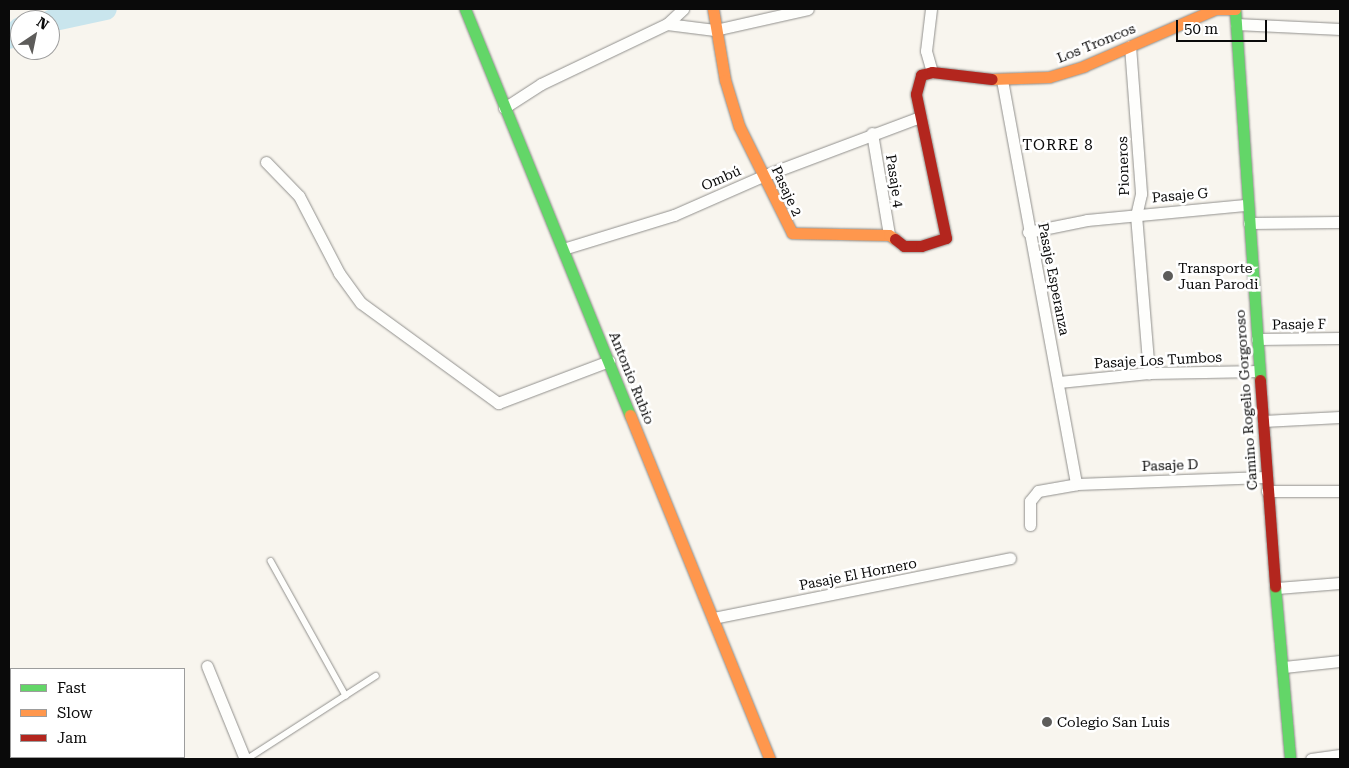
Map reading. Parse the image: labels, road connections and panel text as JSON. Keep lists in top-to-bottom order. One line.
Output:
{"streets":{"street":["Los Troncos","Pioneros","Ombú","Pasaje 4","Pasaje 2","Pasaje G","Pasaje Esperanza","Pasaje F","Pasaje Los Tumbos","Antonio Rubio","Camino Rogelio Gorgoroso","Pasaje D","Pasaje El Hornero"]},"crossings":[["Los Troncos","Pioneros"],["Los Troncos","Pasaje Esperanza"],["Los Troncos","Camino Rogelio Gorgoroso"],["Pioneros","Pasaje G"],["Pioneros","Pasaje Los Tumbos"],["Ombú","Pasaje 4"],["Ombú","Pasaje 2"],["Ombú","Antonio Rubio"],["Pasaje 4","Pasaje 2"],["Pasaje G","Pasaje Esperanza"],["Pasaje G","Camino Rogelio Gorgoroso"],["Pasaje Esperanza","Pasaje Los Tumbos"],["Pasaje Esperanza","Pasaje D"],["Pasaje F","Camino Rogelio Gorgoroso"],["Pasaje Los Tumbos","Camino Rogelio Gorgoroso"],["Antonio Rubio","Pasaje El Hornero"],["Camino Rogelio Gorgoroso","Pasaje D"]],"districts":["TORRE 8"],"places":["Transporte Juan Parodi","Colegio San Luis"],"legend":["Fast","Slow","Jam"],"scale_bar":"50 m","north":"top right"}
